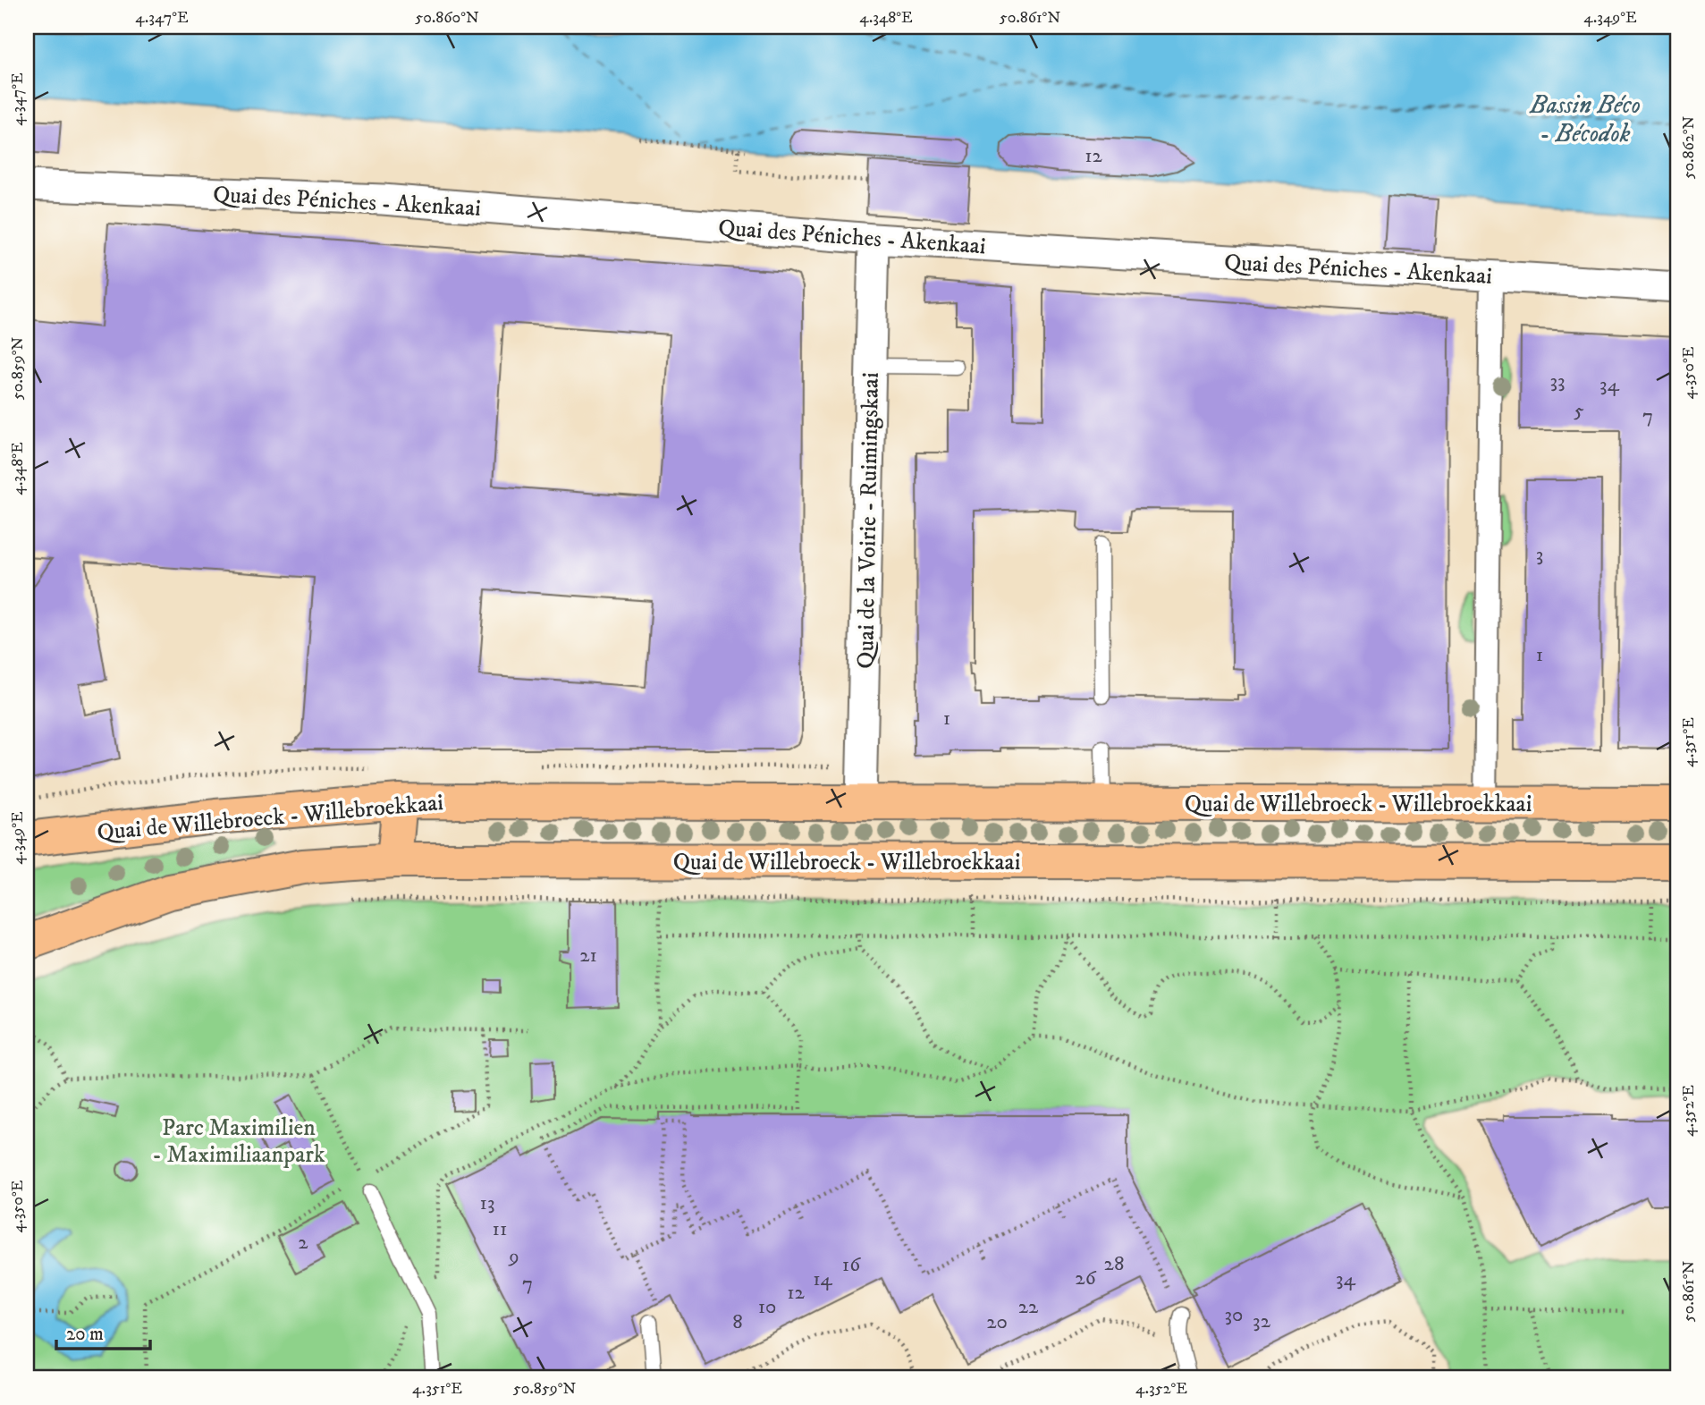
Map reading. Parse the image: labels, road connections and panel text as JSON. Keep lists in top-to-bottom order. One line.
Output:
{"streets":{"main road":["Quai de Willebroeck - Willebroekkaai"],"street":["Quai des Péniches - Akenkaai","Quai de la Voirie - Ruimingskaai"]},"crossings":[["Quai des Péniches - Akenkaai","Quai de la Voirie - Ruimingskaai"],["Quai de la Voirie - Ruimingskaai","Quai de Willebroeck - Willebroekkaai"]],"water":["Bassin Béco - Bécodok"],"parks":["Parc Maximilien - Maximiliaanpark"],"house_numbers":["12","33","34","5","7","3","1","1","21","13","11","2","9","28","16","26","14","34","7","12","10","22","30","32","8","20"],"scale_bar":"20 m","coordinates":["4.347°E","50.860°N","4.348°E","50.861°N","4.349°E","50.862°N","50.859°N","4.350°E","4.351°E","4.352°E"]}
